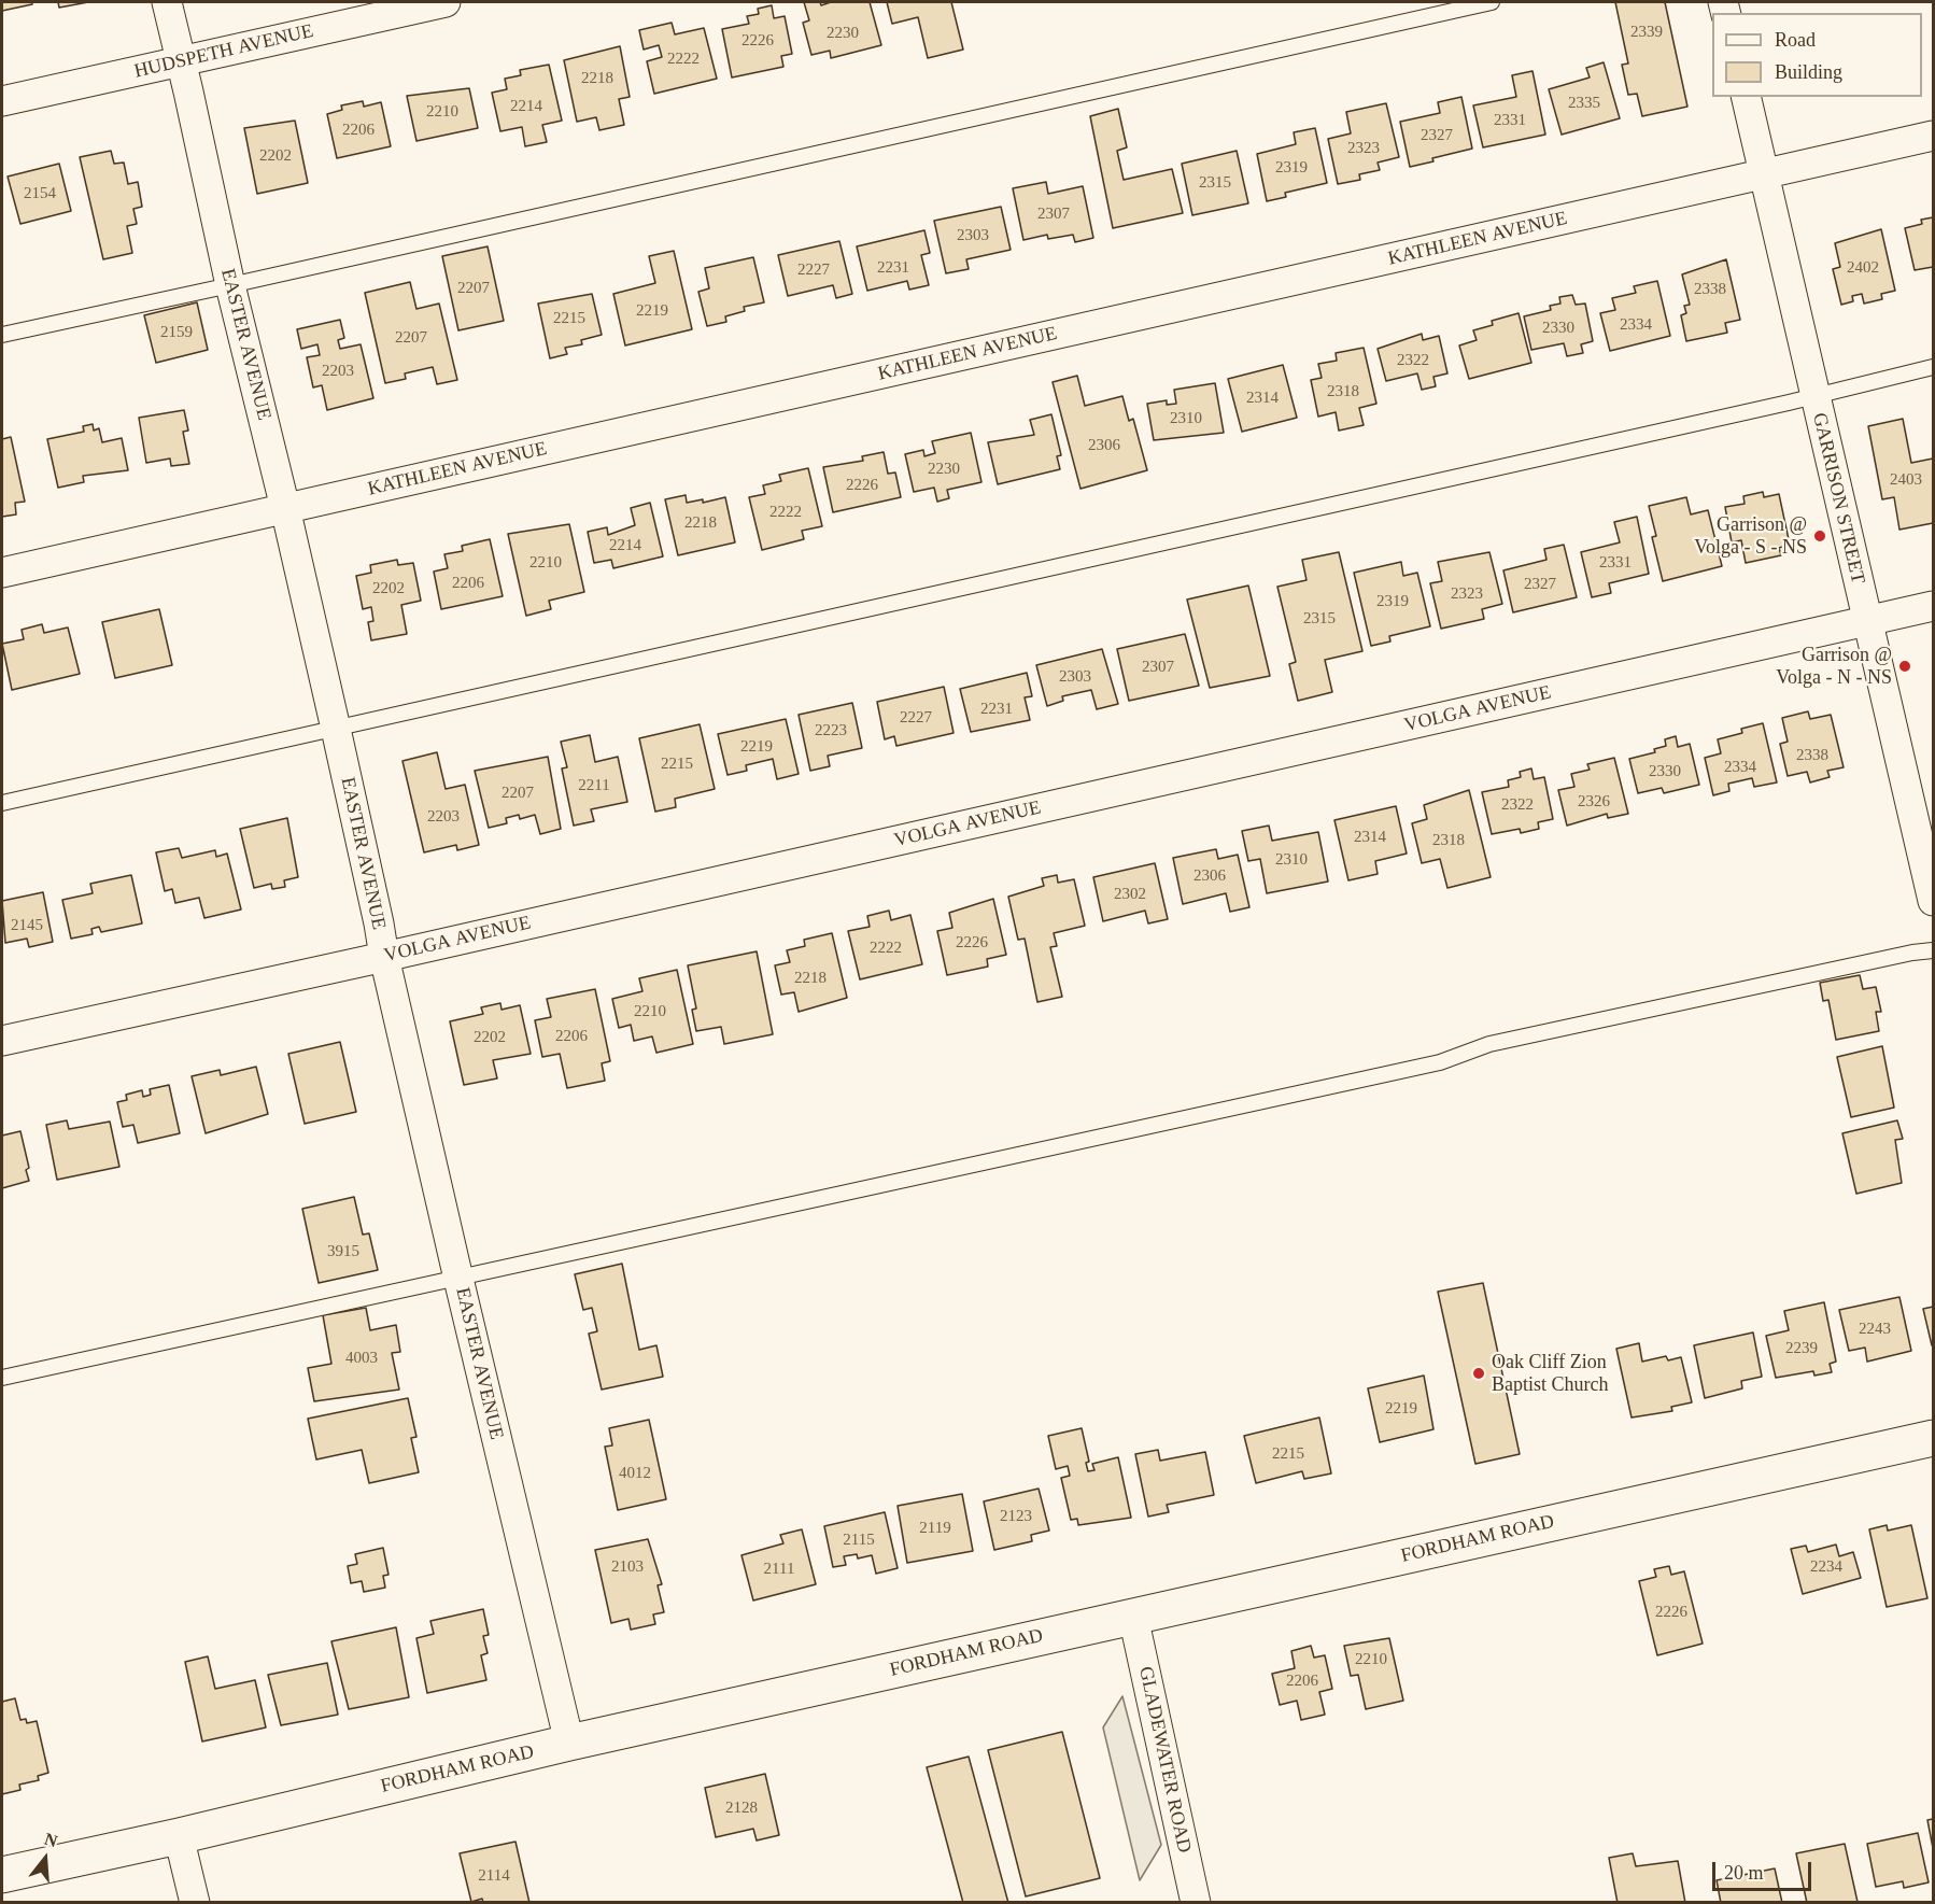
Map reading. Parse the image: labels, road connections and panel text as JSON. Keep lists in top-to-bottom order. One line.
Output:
{"streets":{"street":["HUDSPETH AVENUE","KATHLEEN AVENUE","EASTER AVENUE","GARRISON STREET","VOLGA AVENUE","FORDHAM ROAD","GLADEWATER ROAD"]},"crossings":[["HUDSPETH AVENUE","EASTER AVENUE"],["KATHLEEN AVENUE","EASTER AVENUE"],["KATHLEEN AVENUE","GARRISON STREET"],["EASTER AVENUE","VOLGA AVENUE"],["EASTER AVENUE","FORDHAM ROAD"],["GARRISON STREET","VOLGA AVENUE"],["FORDHAM ROAD","GLADEWATER ROAD"]],"places":["Garrison @ Volga - S - NS","Garrison @ Volga - N - NS","Oak Cliff Zion Baptist Church"],"house_numbers":["2339","2230","2226","2222","2218","2335","2214","2210","2331","2206","2327","2323","2202","2319","2315","2154","2307","2303","2231","2402","2227","2207","2338","2219","2215","2334","2330","2159","2207","2322","2203","2318","2314","2310","2306","2230","2403","2226","2222","2218","2214","2210","2331","2206","2327","2202","2323","2319","2315","2307","2303","2231","2227","2223","2219","2338","2215","2334","2330","2211","2207","2326","2322","2203","2314","2318","2310","2306","2302","2145","2226","2222","2218","2210","2206","2202","3915","2243","2239","4003","2219","2215","4012","2123","2119","2115","2103","2234","2111","2226","2210","2206","2128","2114"],"legend":["Road","Building"],"scale_bar":"20 m","north":"top"}
